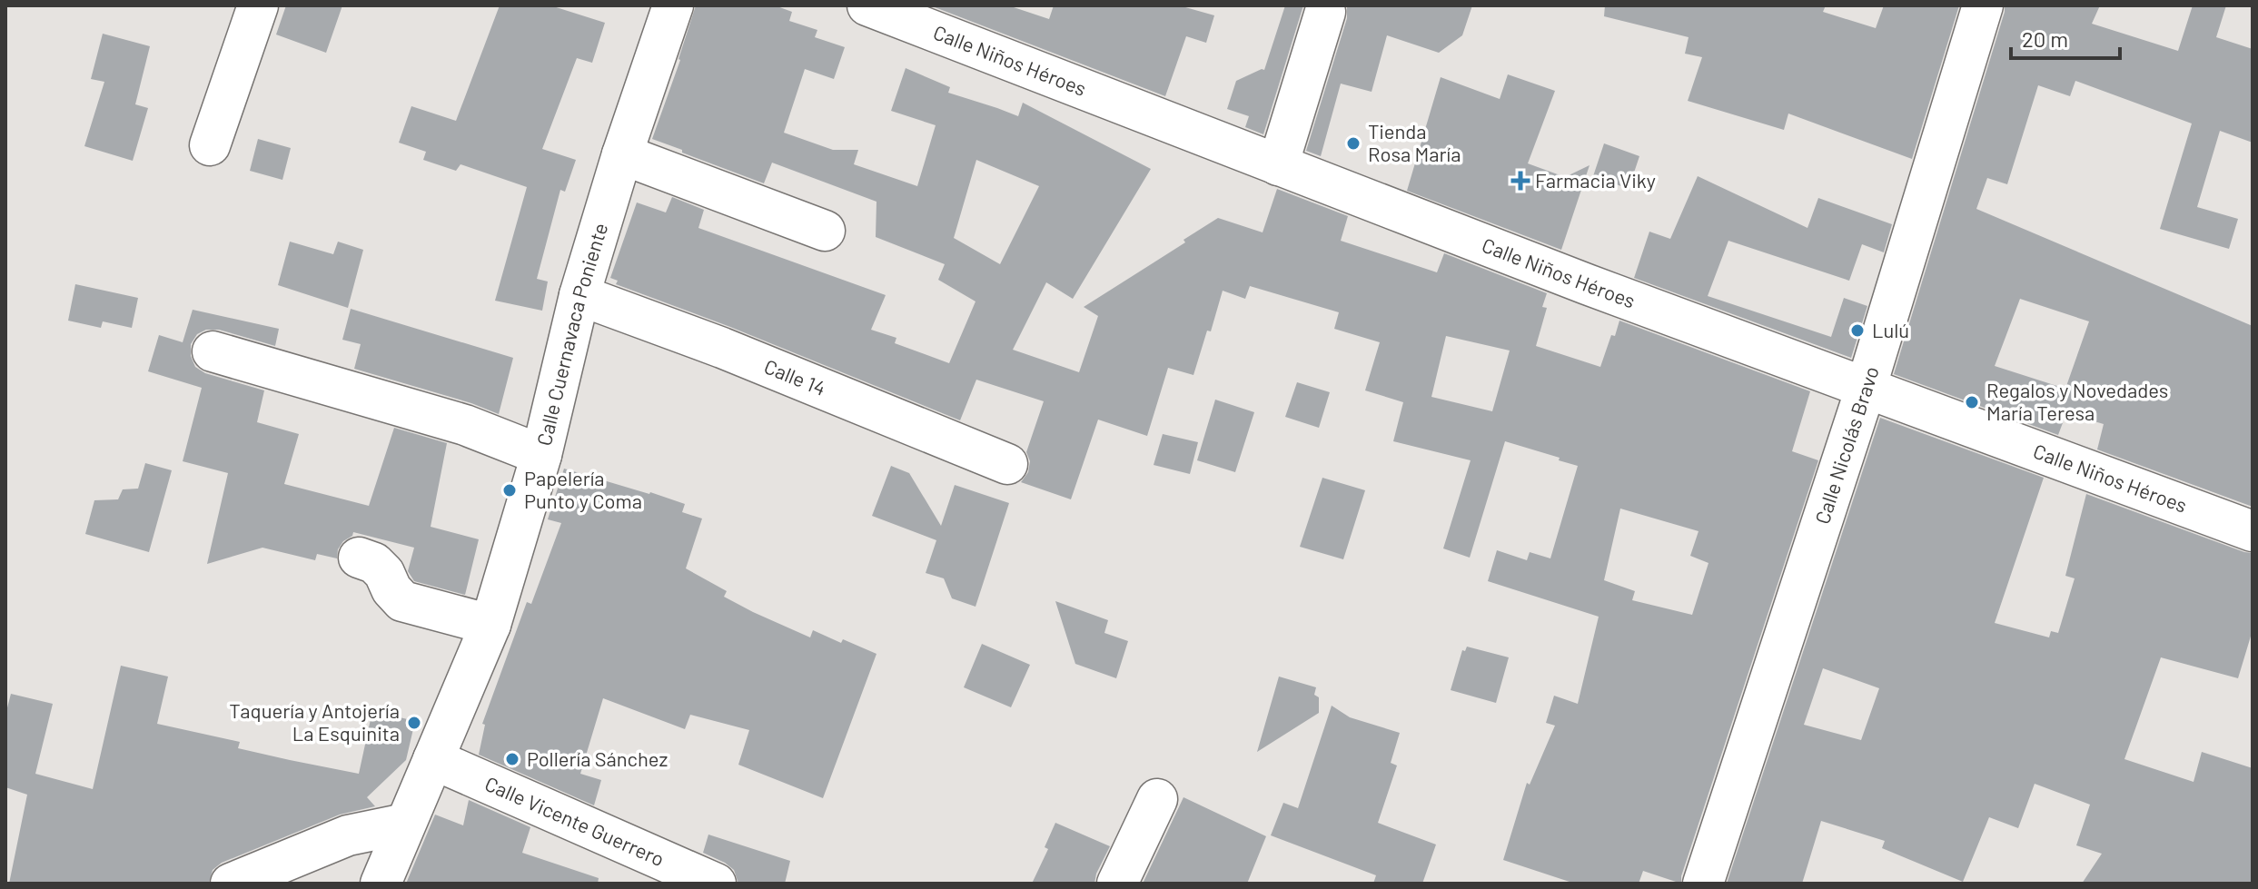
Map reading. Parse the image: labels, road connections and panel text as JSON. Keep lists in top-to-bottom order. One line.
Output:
{"streets":{"street":["Calle Niños Héroes","Calle Cuernavaca Poniente","Calle 14","Calle Nicolás Bravo","Calle Vicente Guerrero"]},"crossings":[["Calle Niños Héroes","Calle Nicolás Bravo"],["Calle Cuernavaca Poniente","Calle 14"],["Calle Cuernavaca Poniente","Calle Vicente Guerrero"]],"places":{"other":["Tienda Rosa María","Lulú","Regalos y Novedades María Teresa","Papelería Punto y Coma","Taquería y Antojería La Esquinita","Pollería Sánchez"],"health":["Farmacia Viky"]},"scale_bar":"20 m"}
